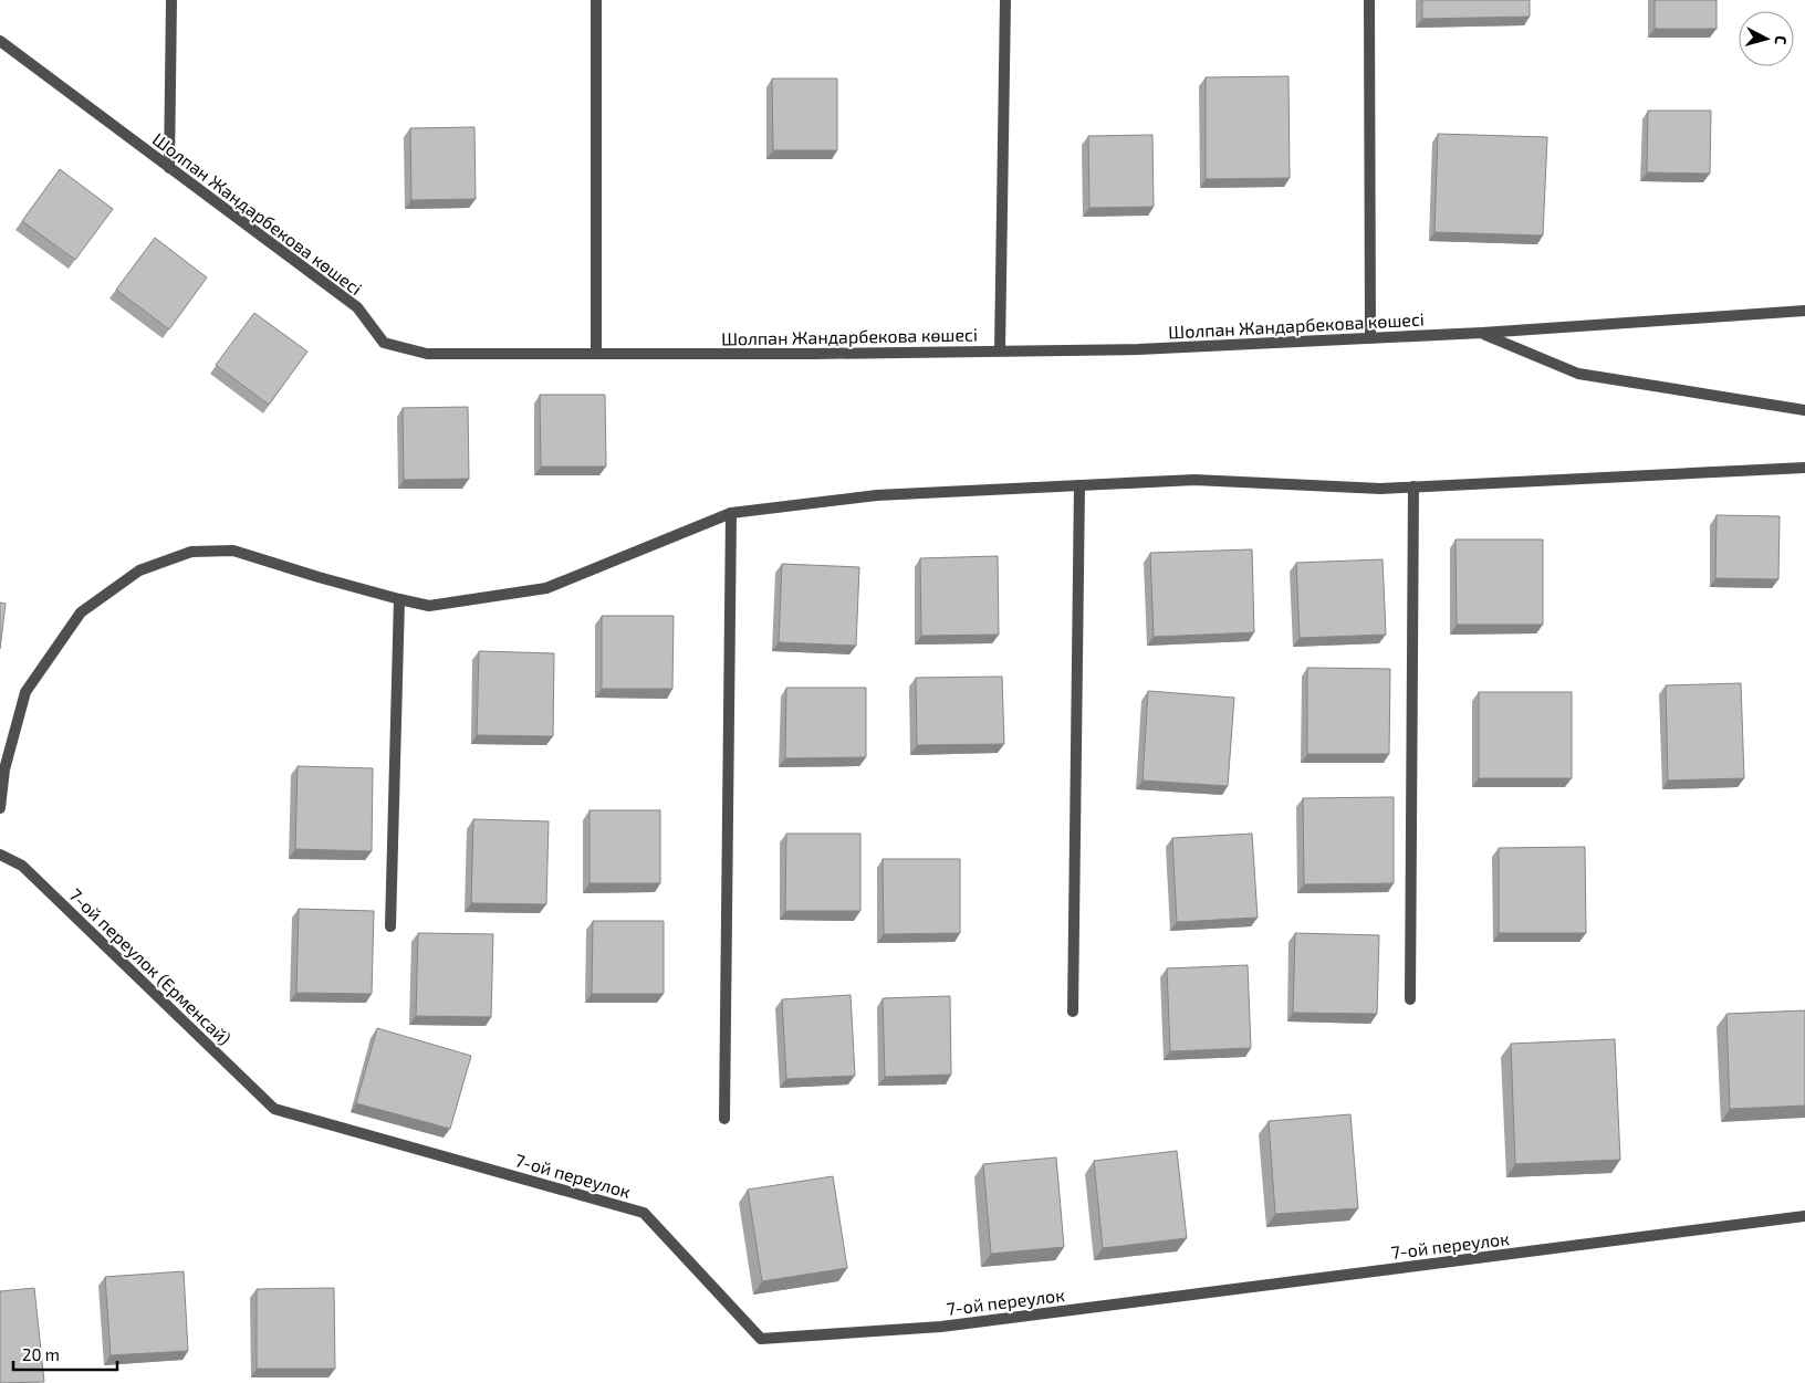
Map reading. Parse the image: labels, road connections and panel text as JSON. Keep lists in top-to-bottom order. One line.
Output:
{"streets":{"street":["Шолпан Жандарбекова көшесі","7-ой переулок (Ерменсай)","7-ой переулок"]},"crossings":[["7-ой переулок (Ерменсай)","7-ой переулок"]],"scale_bar":"20 m","north":"right"}
